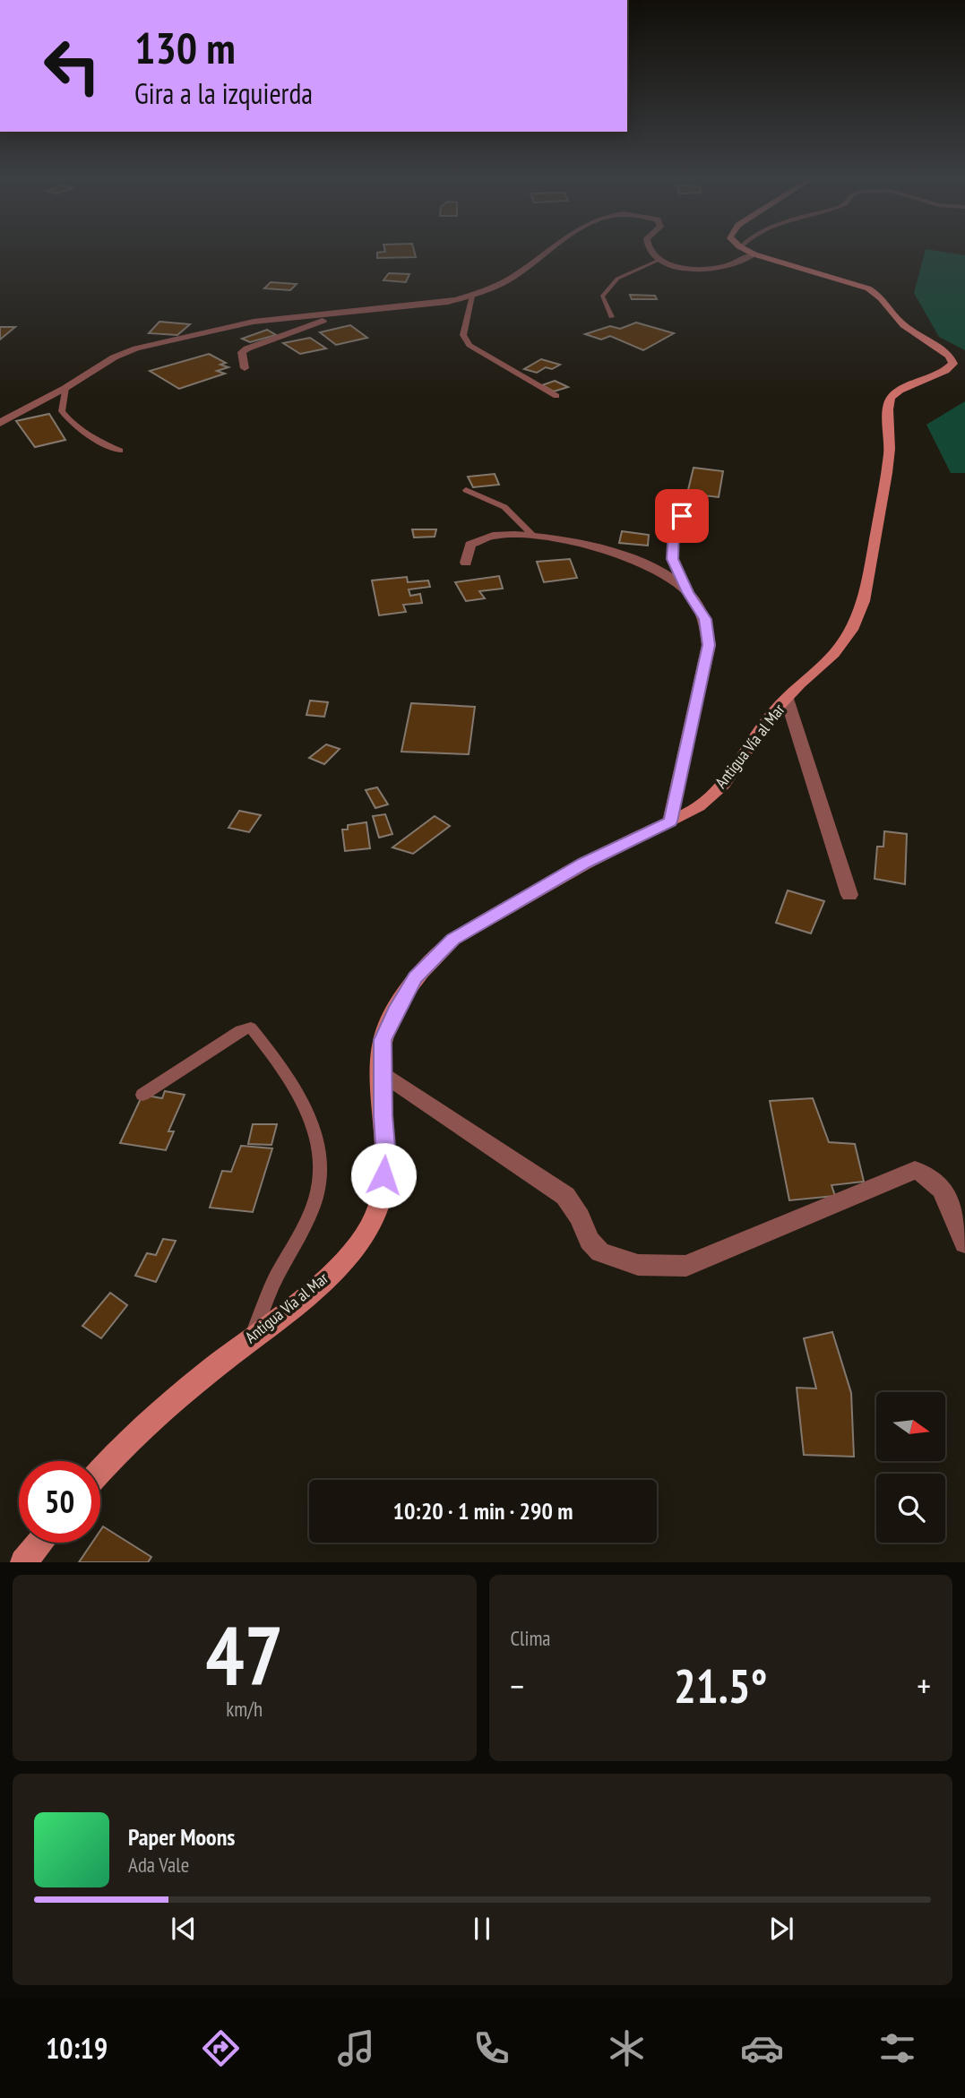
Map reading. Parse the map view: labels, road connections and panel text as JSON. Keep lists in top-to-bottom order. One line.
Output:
{"streets":{"main road":["Antigua Vía al Mar"]},"north":"right","page":{"turn":["130 m","Gira a la izquierda"],"limit":"50","trip":"10:20 · 1 min · 290 m","tile":[["47","km/h"],"Clima"],"heat":["−","21.5°","+"],"song":["Paper Moons","Ada Vale"],"tabs":"10:19"}}
